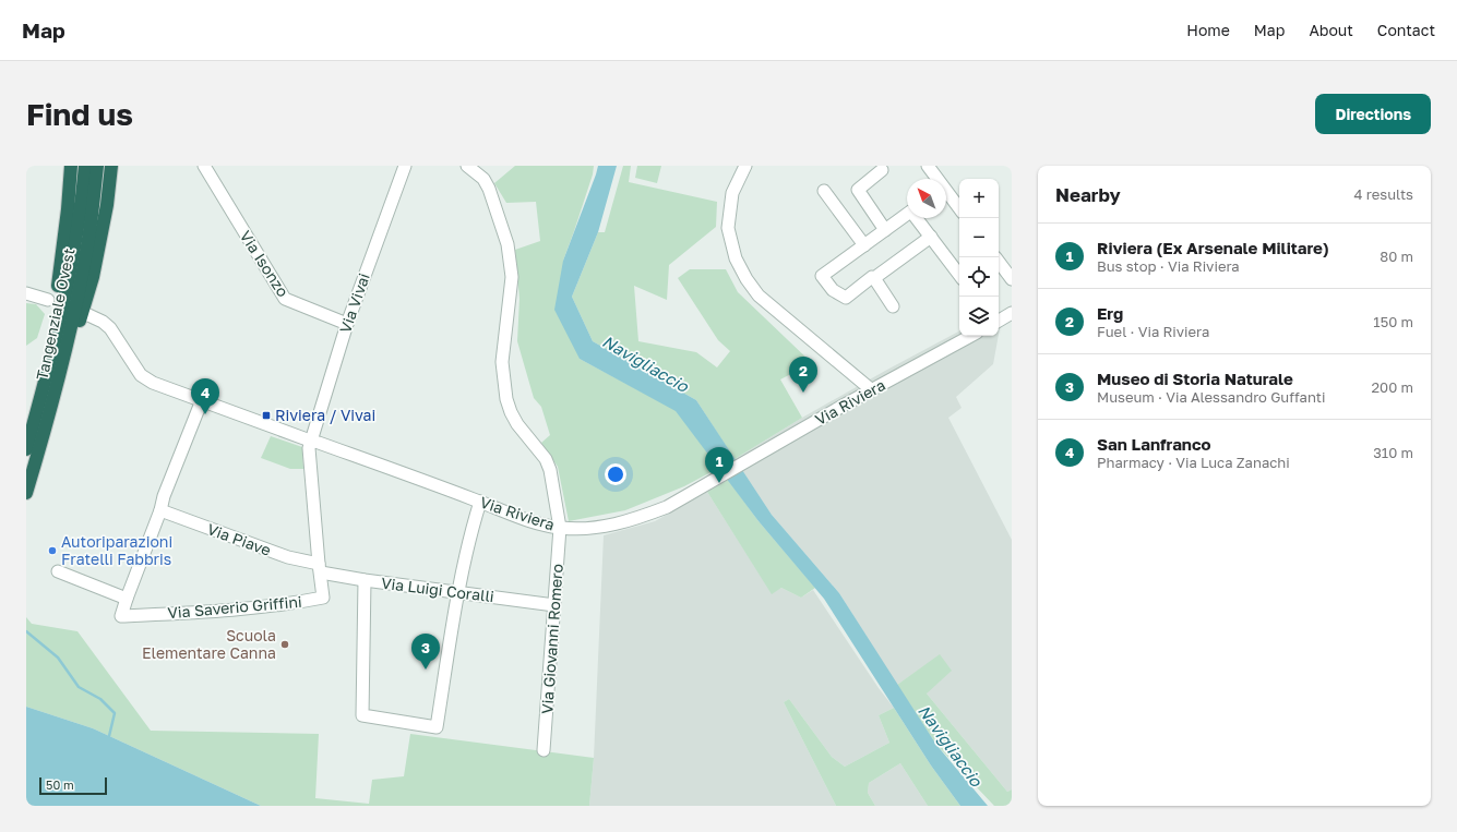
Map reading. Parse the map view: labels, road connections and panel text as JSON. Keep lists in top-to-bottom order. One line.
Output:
{"streets":{"highway":["Tangenziale Ovest"],"street":["Via Isonzo","Via Vivai","Via Riviera","Via Piave","Via Luigi Coralli","Via Saverio Griffini","Via Giovanni Romero"]},"crossings":[["Via Isonzo","Via Vivai"],["Via Vivai","Via Riviera"],["Via Vivai","Via Piave"],["Via Vivai","Via Luigi Coralli"],["Via Vivai","Via Saverio Griffini"],["Via Riviera","Via Giovanni Romero"],["Via Piave","Via Luigi Coralli"],["Via Piave","Via Saverio Griffini"],["Via Luigi Coralli","Via Saverio Griffini"],["Via Luigi Coralli","Via Giovanni Romero"]],"water":["Navigliaccio"],"places":{"transit":["Riviera / Vivai"],"other":["Autoriparazioni Fratelli Fabbris","Scuola Elementare Canna"]},"scale_bar":"50 m","north":"top left","page":{"header":"Map","nav":["Home","Map","About","Contact"],"buttons":"Directions","title":"Find us","heading":["Nearby","4 results"],"map_buttons":["+","−"],"list":[{"mark":"1","name":"Riviera (Ex Arsenale Militare)","note":"Bus stop · Via Riviera","value":"80 m"},{"mark":"2","name":"Erg","note":"Fuel · Via Riviera","value":"150 m"},{"mark":"3","name":"Museo di Storia Naturale","note":"Museum · Via Alessandro Guffanti","value":"200 m"},{"mark":"4","name":"San Lanfranco","note":"Pharmacy · Via Luca Zanachi","value":"310 m"}],"pins":["2","4","1","3"],"scale":"50 m"}}
